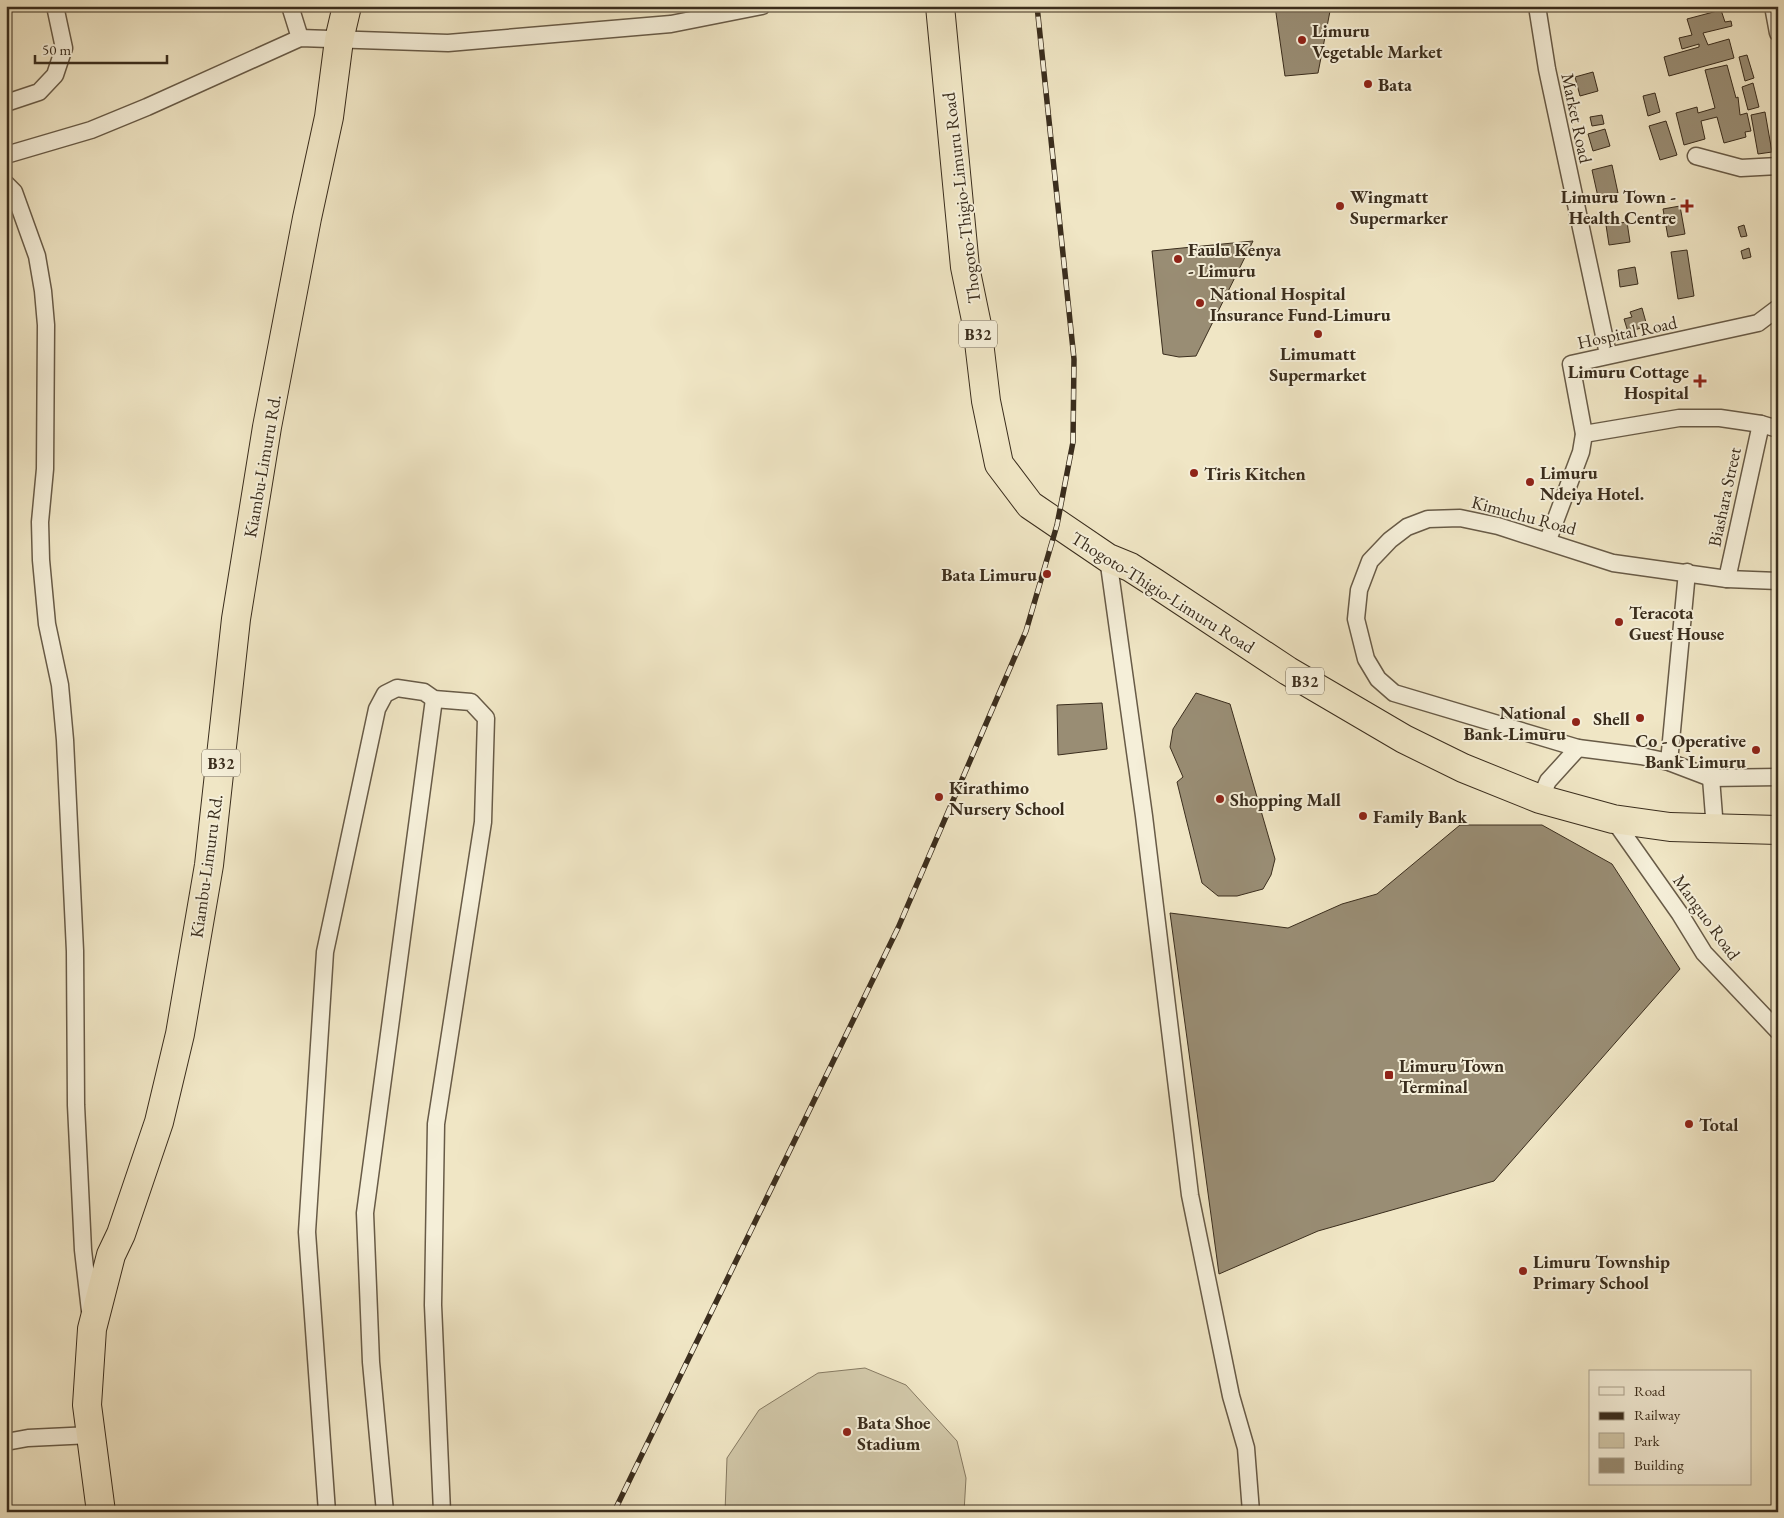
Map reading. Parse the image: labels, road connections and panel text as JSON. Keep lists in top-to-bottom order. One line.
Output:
{"streets":{"highway":["Thogoto-Thigio-Limuru Road","B32","Kiambu-Limuru Rd."],"street":["Market Road","Hospital Road","Biashara Street","Kimuchu Road","Manguo Road"]},"crossings":[["Market Road","Hospital Road"],["Thogoto-Thigio-Limuru Road","Manguo Road"],["Hospital Road","Kimuchu Road"],["Biashara Street","Kimuchu Road"]],"places":{"other":["Limuru Vegetable Market","Bata","Wingmatt Supermarker","Faulu Kenya - Limuru","National Hospital Insurance Fund-Limuru","Limumatt Supermarket","Tiris Kitchen","Limuru Ndeiya Hotel.","Bata Limuru","Teracota Guest House","Shell","National Bank-Limuru","Co - Operative Bank Limuru","Kirathimo Nursery School","Shopping Mall","Family Bank","Total","Limuru Township Primary School","Bata Shoe Stadium"],"health":["Limuru Town - Health Centre","Limuru Cottage Hospital"],"transit":["Limuru Town Terminal"]},"legend":["Road","Railway","Park","Building"],"scale_bar":"50 m"}
